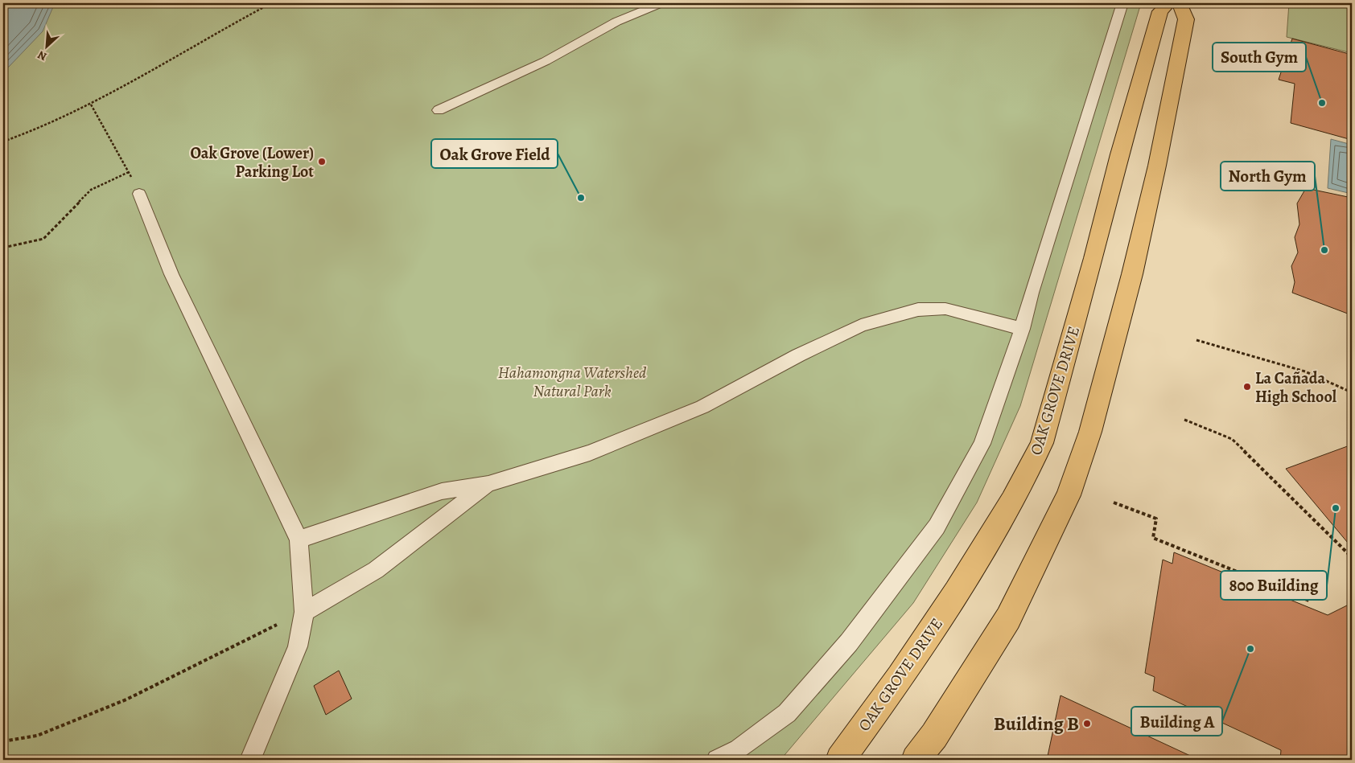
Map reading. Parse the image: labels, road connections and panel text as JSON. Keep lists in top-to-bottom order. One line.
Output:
{"streets":{"main road":["OAK GROVE DRIVE"]},"parks":["Hahamongna Watershed Natural Park"],"places":["South Gym","Oak Grove (Lower) Parking Lot","Oak Grove Field","North Gym","La Cañada High School","800 Building","Building A","Building B"],"north":"bottom left"}
